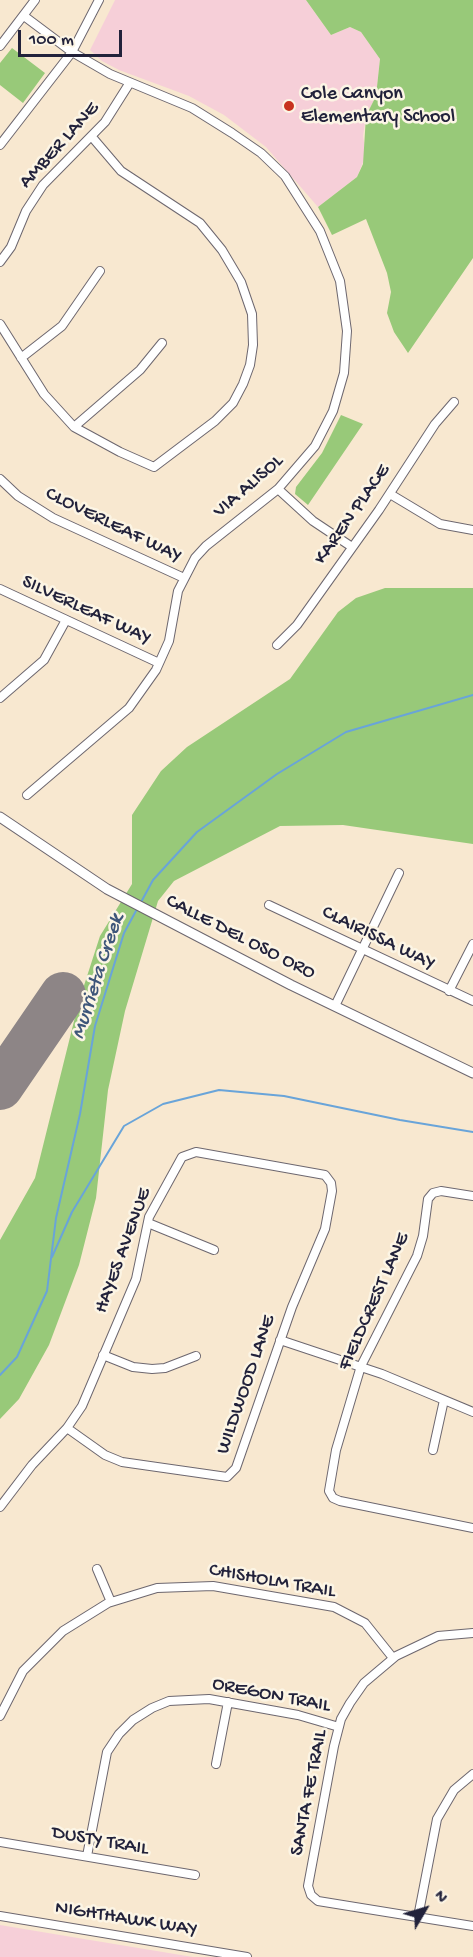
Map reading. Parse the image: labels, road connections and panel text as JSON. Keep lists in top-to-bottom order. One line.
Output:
{"streets":{"main road":["CALLE DEL OSO ORO"],"street":["AMBER LANE","VIA ALISOL","KAREN PLACE","CLOVERLEAF WAY","SILVERLEAF WAY","CLAIRISSA WAY","HAYES AVENUE","FIELDCREST LANE","WILDWOOD LANE","CHISHOLM TRAIL","OREGON TRAIL","SANTA FE TRAIL","DUSTY TRAIL","NIGHTHAWK WAY"]},"crossings":[["AMBER LANE","VIA ALISOL"],["VIA ALISOL","CLOVERLEAF WAY"],["VIA ALISOL","SILVERLEAF WAY"],["HAYES AVENUE","WILDWOOD LANE"],["CHISHOLM TRAIL","SANTA FE TRAIL"],["OREGON TRAIL","SANTA FE TRAIL"],["OREGON TRAIL","DUSTY TRAIL"]],"water":["Murrieta Creek"],"places":["Cole Canyon Elementary School"],"scale_bar":"100 m","north":"top right"}
